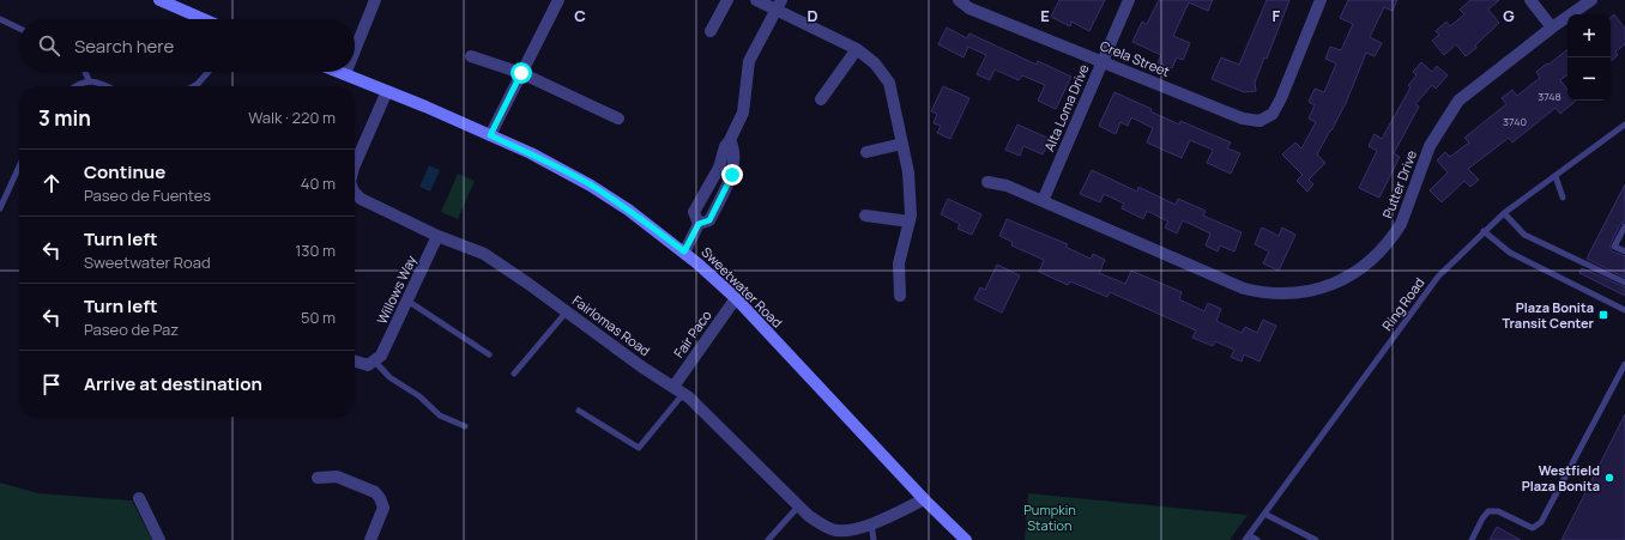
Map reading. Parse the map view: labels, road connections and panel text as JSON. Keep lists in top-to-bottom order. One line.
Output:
{"streets":{"main road":["Sweetwater Road"],"street":["Crela Street","Alta Loma Drive","Putter Drive","Willows Way","Fairlomas Road","Fair Paco"],"lane":["Ring Road"]},"crossings":[["Crela Street","Alta Loma Drive"],["Alta Loma Drive","Putter Drive"],["Sweetwater Road","Fairlomas Road"],["Sweetwater Road","Fair Paco"],["Willows Way","Fairlomas Road"],["Fairlomas Road","Fair Paco"]],"parks":["Pumpkin Station"],"places":{"transit":["Plaza Bonita Transit Center"],"other":["Westfield Plaza Bonita"]},"house_numbers":["3748","3740"],"page":{"map_buttons":["+","−"],"search":"Search here","heading":["3 min","Walk · 220 m"],"list":[["Continue","Paseo de Fuentes","40 m"],["Turn left","Sweetwater Road","130 m"],["Turn left","Paseo de Paz","50 m"],"Arrive at destination"]},"grid":{"columns":["C","D","E","F","G"]}}
